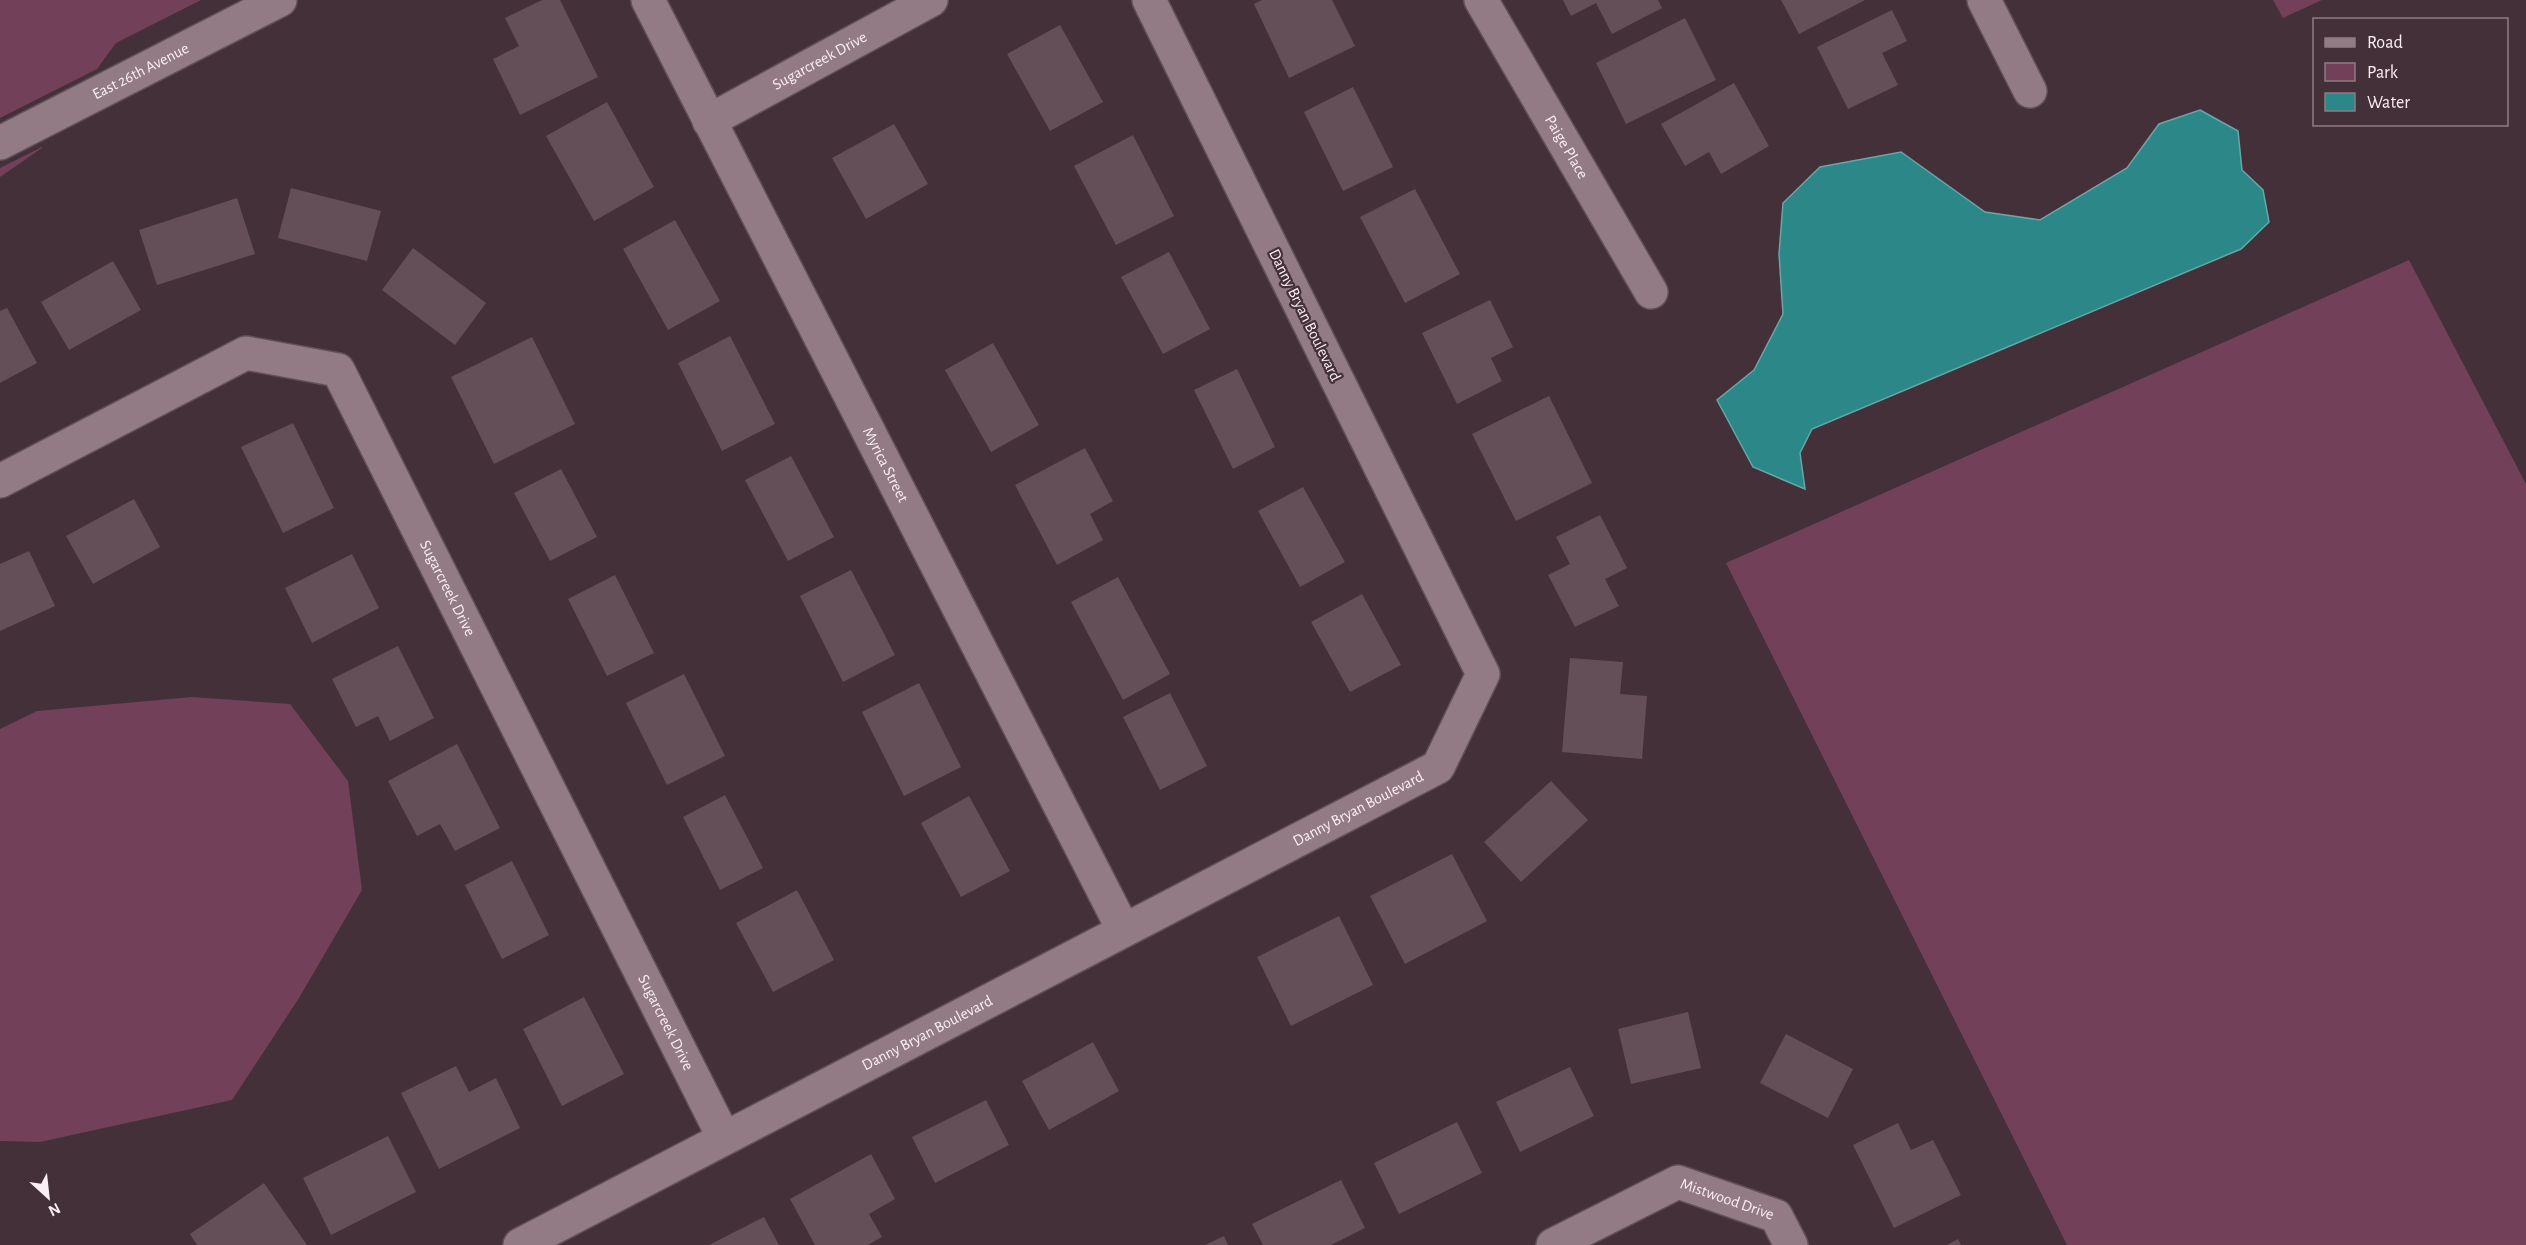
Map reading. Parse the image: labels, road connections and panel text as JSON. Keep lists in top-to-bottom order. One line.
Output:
{"streets":{"street":["Sugarcreek Drive","East 26th Avenue","Paige Place","Danny Bryan Boulevard","Myrica Street","Mistwood Drive"]},"crossings":[["Sugarcreek Drive","Danny Bryan Boulevard"],["Sugarcreek Drive","Myrica Street"],["Danny Bryan Boulevard","Myrica Street"]],"legend":["Road","Park","Water"],"north":"bottom right"}
